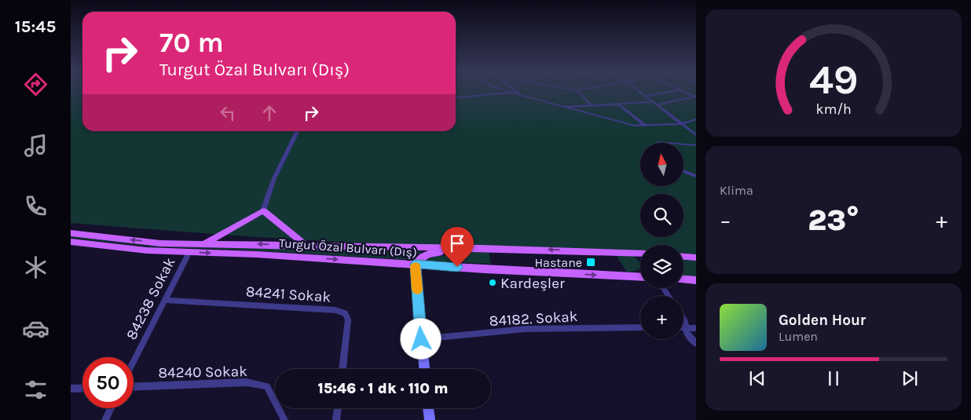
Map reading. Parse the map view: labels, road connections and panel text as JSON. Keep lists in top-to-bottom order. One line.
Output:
{"streets":{"main road":["Turgut Özal Bulvarı (Dış)"],"street":["84241 Sokak","84238 Sokak","84182. Sokak","84240 Sokak"]},"crossings":[["Turgut Özal Bulvarı (Dış)","84238 Sokak"],["84241 Sokak","84238 Sokak"]],"places":{"transit":["Hastane"],"other":["Kardeşler"]},"north":"top","page":{"tabs":"15:45","turn":["70 m","Turgut Özal Bulvarı (Dış)"],"map_buttons":"+","tile":"Klima","heat":["−","23°","+"],"song":["Golden Hour","Lumen"],"limit":"50","trip":"15:46 · 1 dk · 110 m","gauge":["49","km/h"]}}
